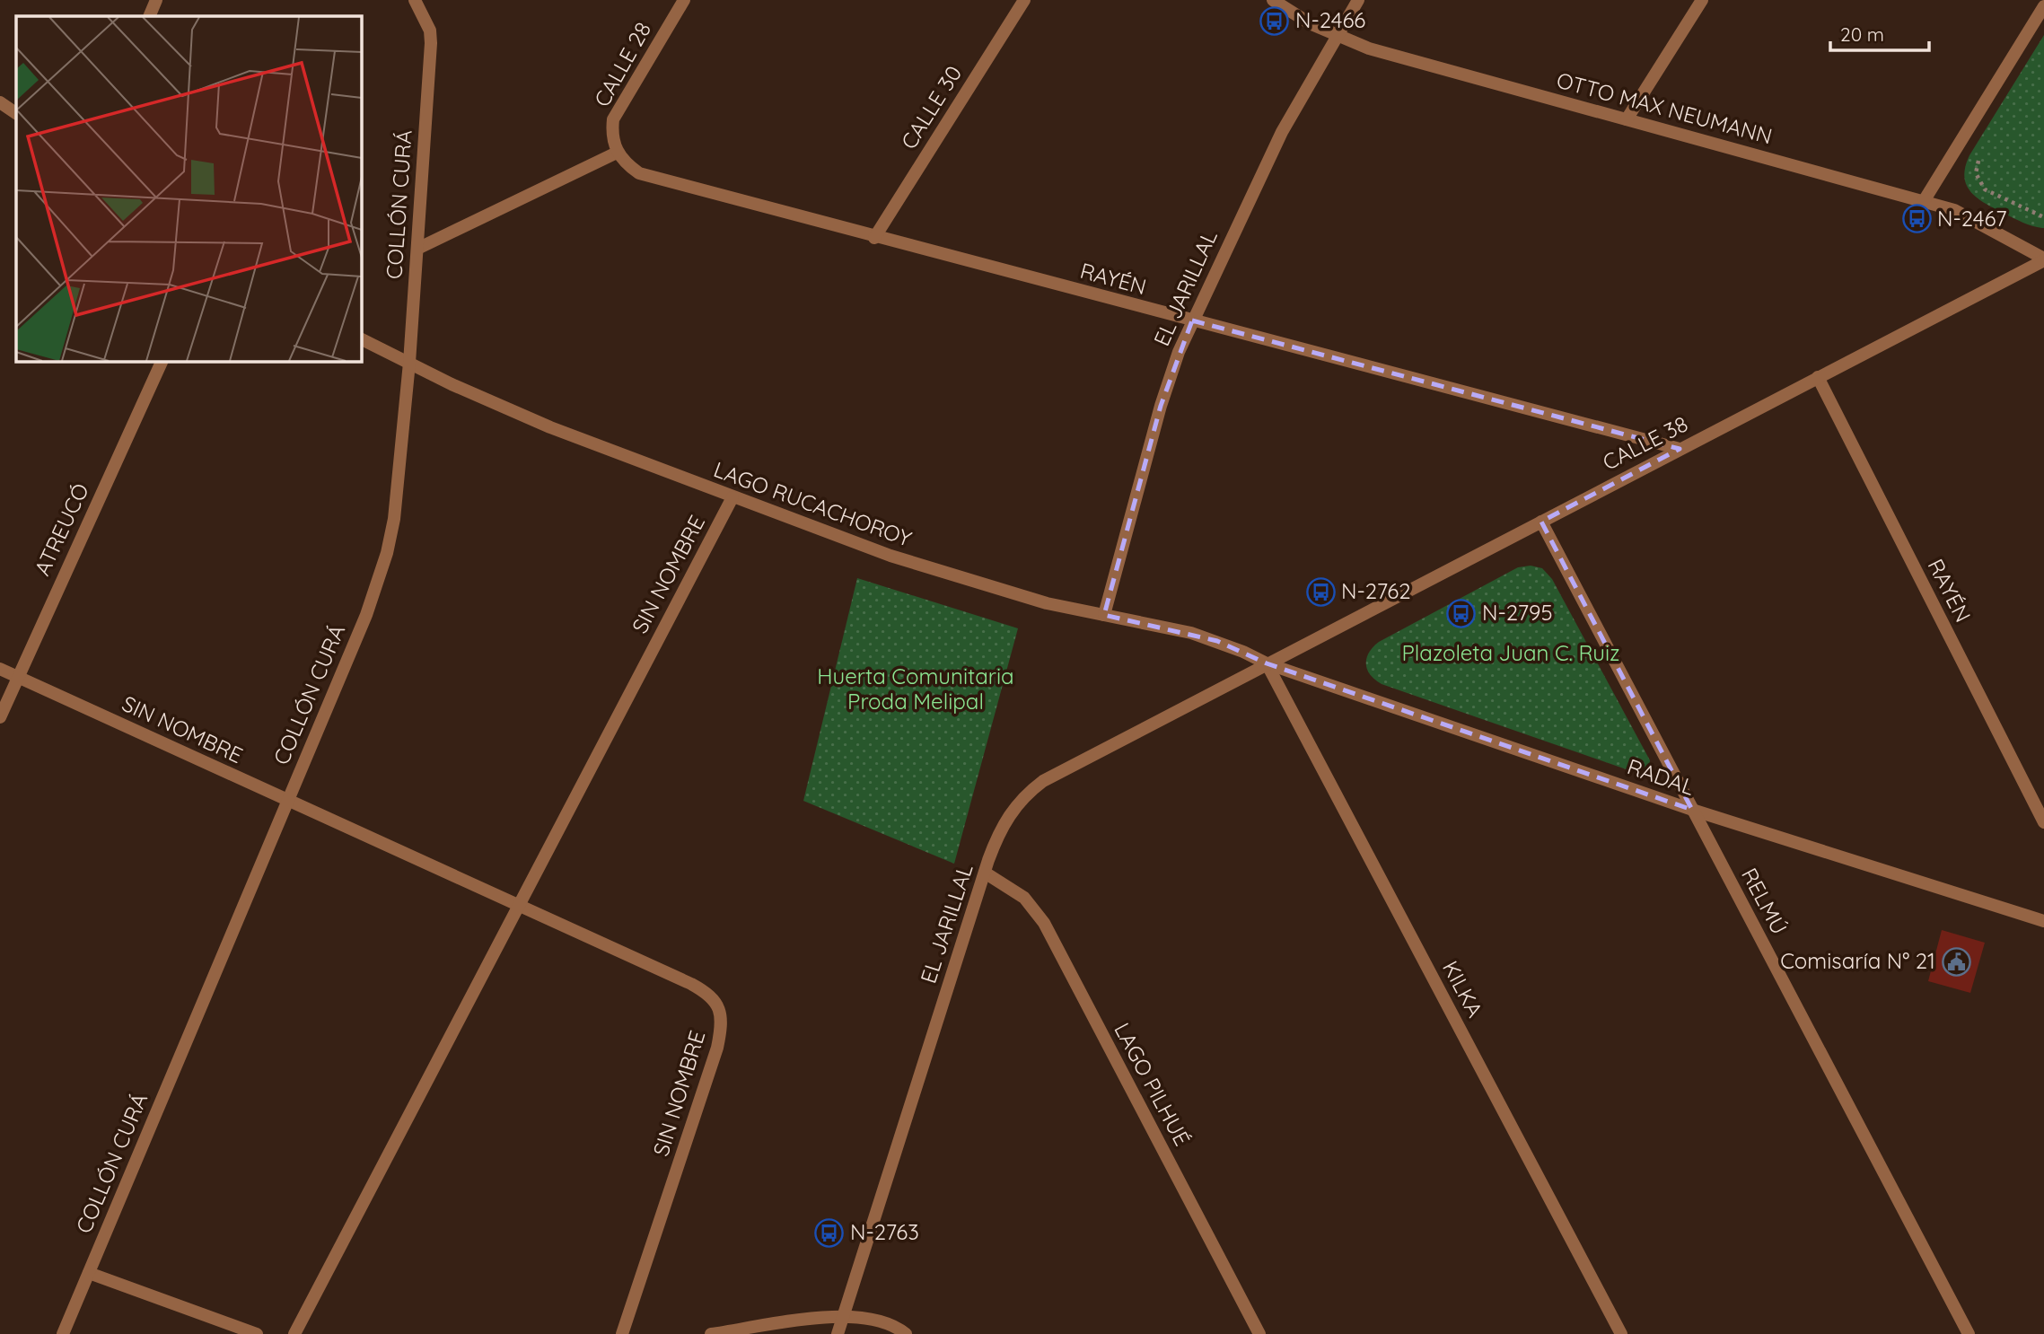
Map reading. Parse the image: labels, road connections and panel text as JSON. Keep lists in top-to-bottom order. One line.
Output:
{"streets":{"street":["CALLE 28","CALLE 30","OTTO MAX NEUMANN","COLLÓN CURÁ","RAYÉN","EL JARILLAL","CALLE 38","LAGO RUCACHOROY","ATREUCÓ","SIN NOMBRE","RADAL","RELMÚ","KILKA","LAGO PILHUÉ"]},"crossings":[["CALLE 28","RAYÉN"],["CALLE 30","RAYÉN"],["OTTO MAX NEUMANN","EL JARILLAL"],["OTTO MAX NEUMANN","CALLE 38"],["COLLÓN CURÁ","LAGO RUCACHOROY"],["COLLÓN CURÁ","SIN NOMBRE"],["RAYÉN","EL JARILLAL"],["RAYÉN","CALLE 38"],["EL JARILLAL","CALLE 38"],["EL JARILLAL","LAGO RUCACHOROY"],["EL JARILLAL","RADAL"],["EL JARILLAL","KILKA"],["EL JARILLAL","LAGO PILHUÉ"],["CALLE 38","LAGO RUCACHOROY"],["CALLE 38","RADAL"],["CALLE 38","RELMÚ"],["CALLE 38","KILKA"],["LAGO RUCACHOROY","SIN NOMBRE"],["LAGO RUCACHOROY","RADAL"],["LAGO RUCACHOROY","KILKA"],["ATREUCÓ","SIN NOMBRE"],["RADAL","RELMÚ"],["RADAL","KILKA"]],"parks":["Plazoleta Juan C. Ruiz","Huerta Comunitaria Proda Melipal"],"places":{"bus stop":["N-2466","N-2467","N-2762","N-2795","N-2763"],"public building":["Comisaría N° 21"]},"scale_bar":"20 m"}
